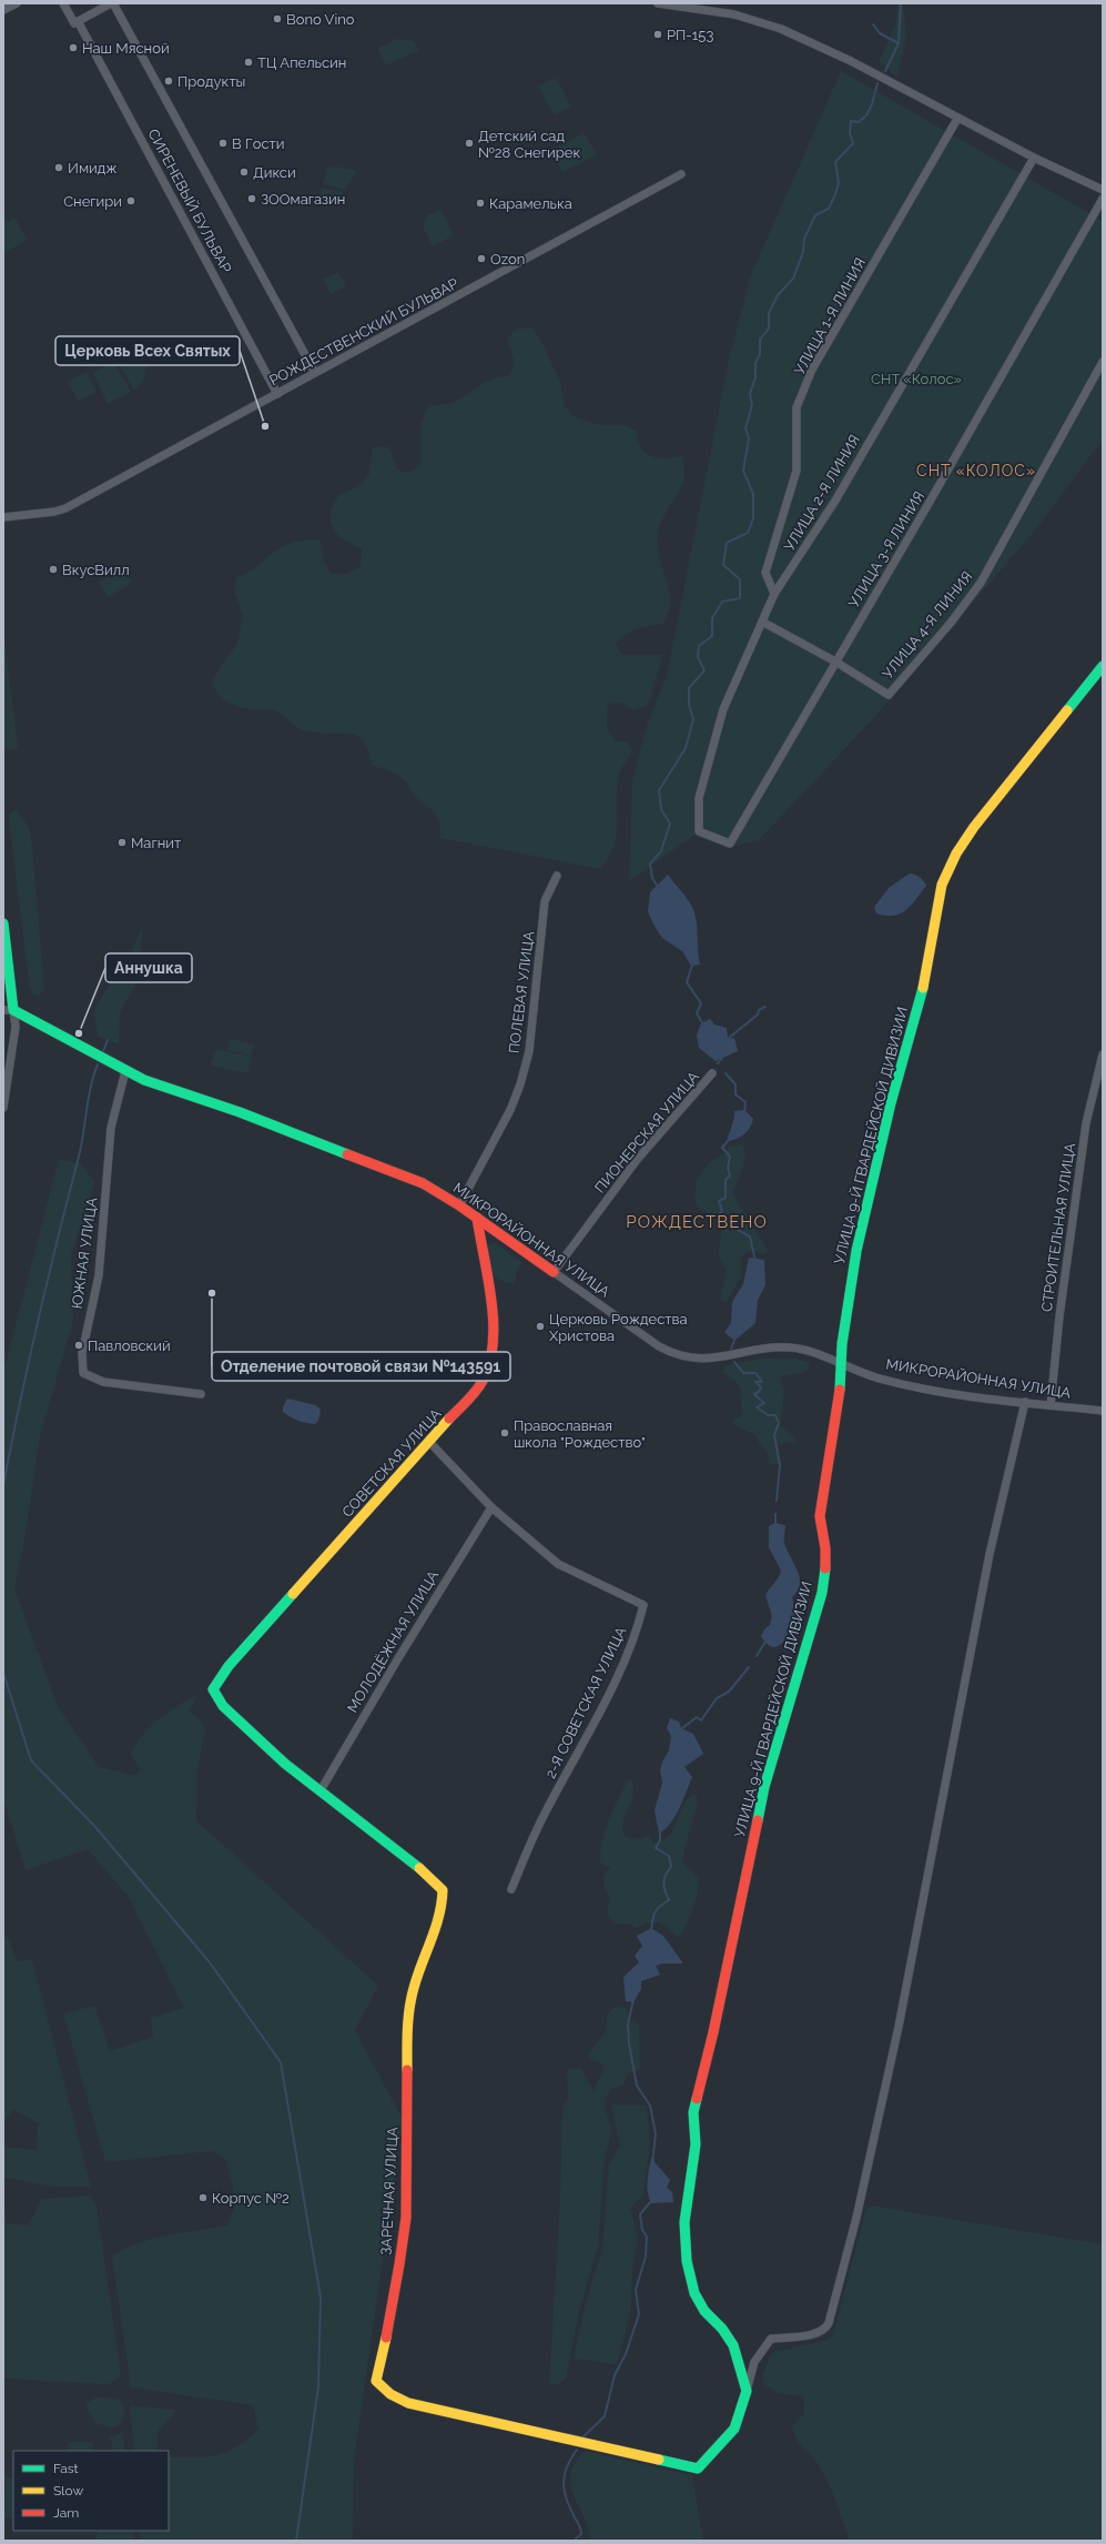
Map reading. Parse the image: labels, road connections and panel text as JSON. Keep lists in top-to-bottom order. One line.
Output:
{"streets":{"street":["СИРЕНЕВЫЙ БУЛЬВАР","УЛИЦА 1-Я ЛИНИЯ","РОЖДЕСТВЕНСКИЙ БУЛЬВАР","УЛИЦА 2-Я ЛИНИЯ","УЛИЦА 3-Я ЛИНИЯ","УЛИЦА 4-Я ЛИНИЯ","ПОЛЕВАЯ УЛИЦА","ПИОНЕРСКАЯ УЛИЦА","УЛИЦА 9-Й ГВАРДЕЙСКОЙ ДИВИЗИИ","СТРОИТЕЛЬНАЯ УЛИЦА","МИКРОРАЙОННАЯ УЛИЦА","ЮЖНАЯ УЛИЦА","СОВЕТСКАЯ УЛИЦА","МОЛОДЁЖНАЯ УЛИЦА","2-Я СОВЕТСКАЯ УЛИЦА","ЗАРЕЧНАЯ УЛИЦА"]},"crossings":[["СИРЕНЕВЫЙ БУЛЬВАР","РОЖДЕСТВЕНСКИЙ БУЛЬВАР"],["УЛИЦА 1-Я ЛИНИЯ","УЛИЦА 2-Я ЛИНИЯ"],["УЛИЦА 2-Я ЛИНИЯ","УЛИЦА 3-Я ЛИНИЯ"],["УЛИЦА 3-Я ЛИНИЯ","УЛИЦА 4-Я ЛИНИЯ"],["ПОЛЕВАЯ УЛИЦА","МИКРОРАЙОННАЯ УЛИЦА"],["ПИОНЕРСКАЯ УЛИЦА","МИКРОРАЙОННАЯ УЛИЦА"],["УЛИЦА 9-Й ГВАРДЕЙСКОЙ ДИВИЗИИ","МИКРОРАЙОННАЯ УЛИЦА"],["УЛИЦА 9-Й ГВАРДЕЙСКОЙ ДИВИЗИИ","ЗАРЕЧНАЯ УЛИЦА"],["СТРОИТЕЛЬНАЯ УЛИЦА","МИКРОРАЙОННАЯ УЛИЦА"],["МИКРОРАЙОННАЯ УЛИЦА","ЮЖНАЯ УЛИЦА"],["МИКРОРАЙОННАЯ УЛИЦА","СОВЕТСКАЯ УЛИЦА"],["СОВЕТСКАЯ УЛИЦА","МОЛОДЁЖНАЯ УЛИЦА"],["СОВЕТСКАЯ УЛИЦА","2-Я СОВЕТСКАЯ УЛИЦА"],["СОВЕТСКАЯ УЛИЦА","ЗАРЕЧНАЯ УЛИЦА"],["МОЛОДЁЖНАЯ УЛИЦА","2-Я СОВЕТСКАЯ УЛИЦА"],["МОЛОДЁЖНАЯ УЛИЦА","ЗАРЕЧНАЯ УЛИЦА"]],"districts":["СНТ «КОЛОС»","РОЖДЕСТВЕНО"],"parks":["СНТ «Колос»"],"places":["Bono Vino","РП-153","Наш Мясной","ТЦ Апельсин","Продукты","В Гости","Детский сад №28 Снегирек","Имидж","Дикси","ЗООмагазин","Снегири","Карамелька","Ozon","Церковь Всех Святых","ВкусВилл","Магнит","Аннушка","Отделение почтовой связи №143591","Церковь Рождества Христова","Павловский","Православная школа \"Рождество\"","Корпус №2"],"legend":["Fast","Slow","Jam"]}
